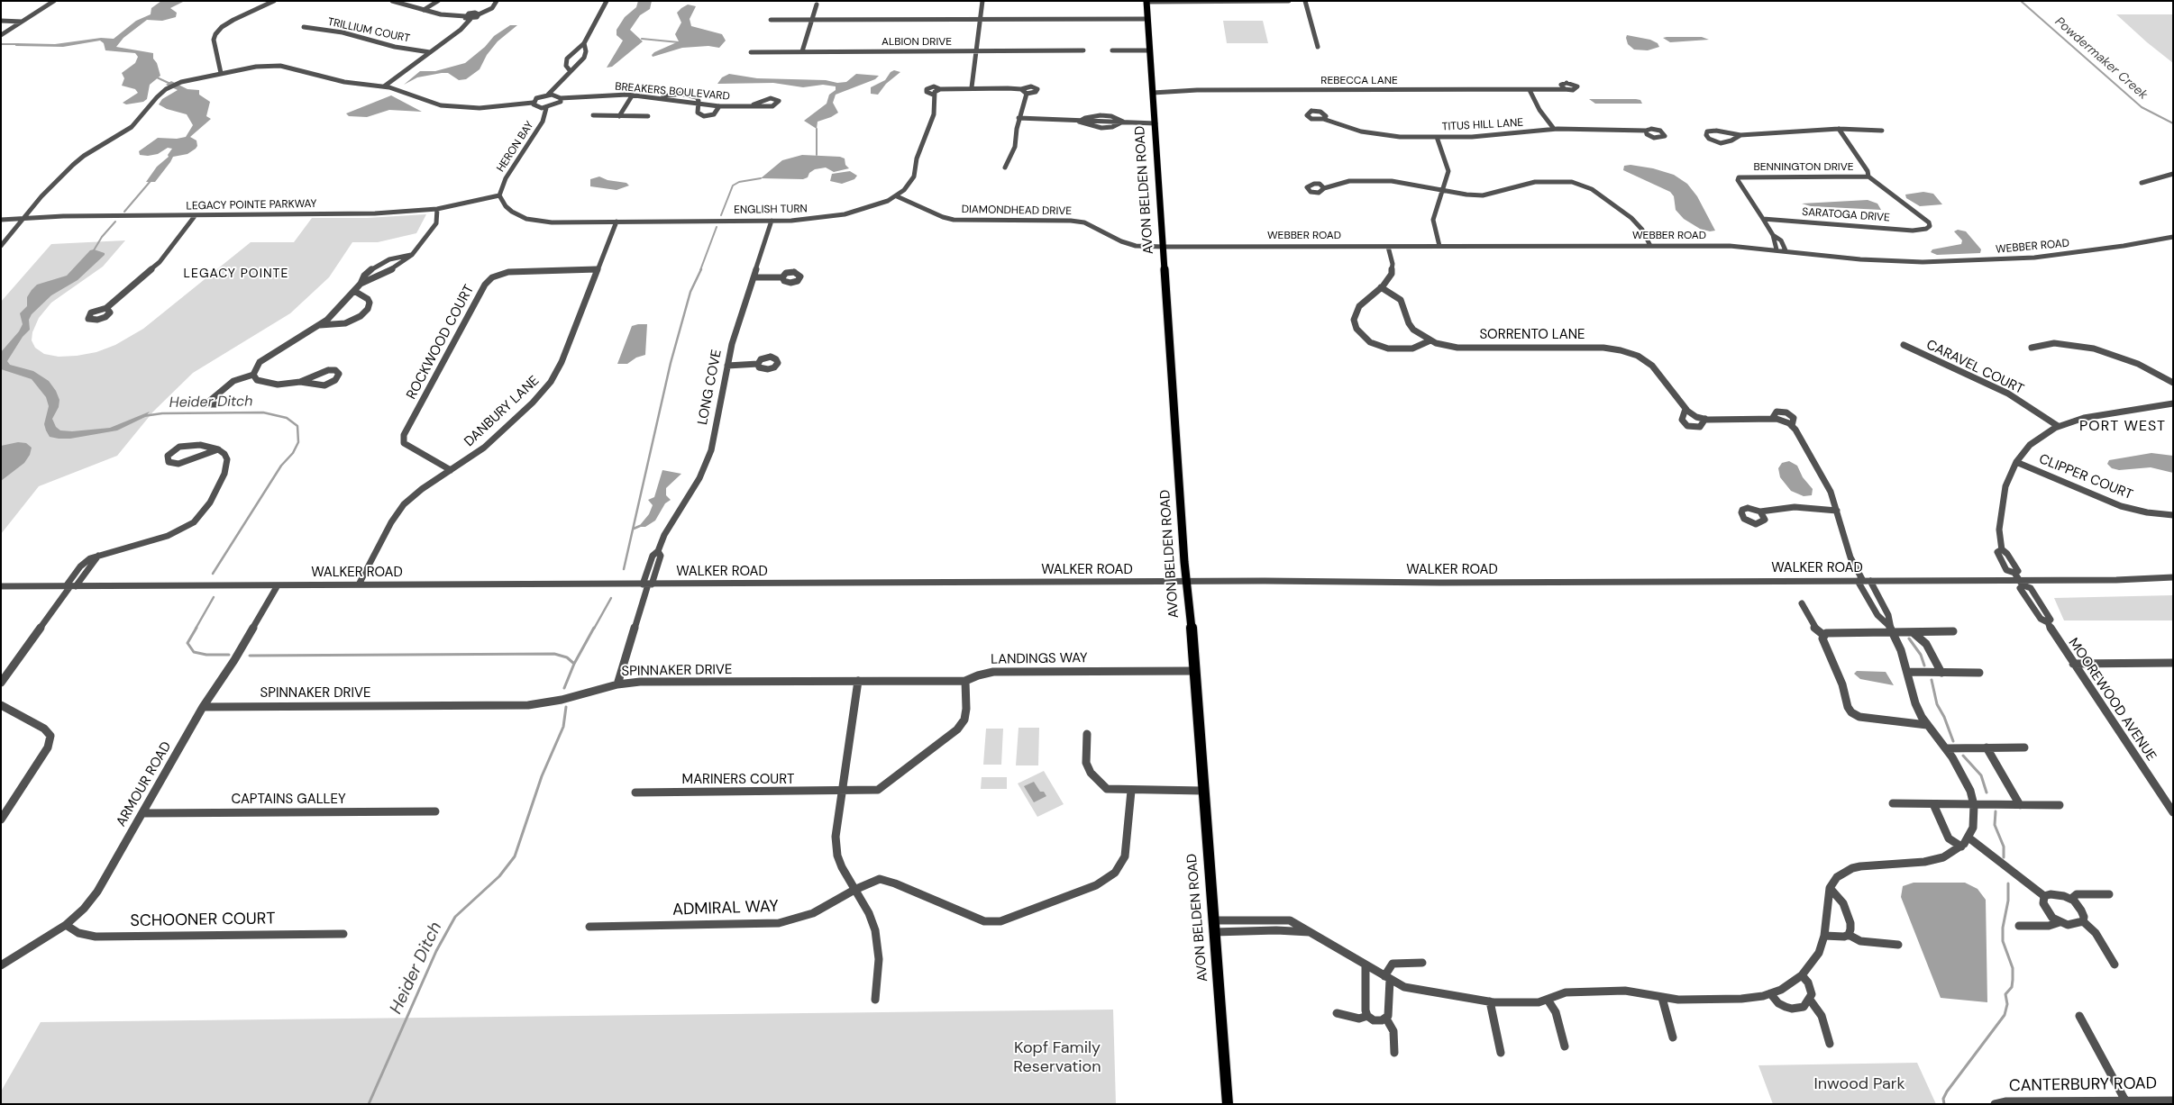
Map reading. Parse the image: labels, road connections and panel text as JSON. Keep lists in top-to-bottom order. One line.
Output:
{"streets":{"main road":["AVON BELDEN ROAD"],"street":["TRILLIUM COURT","ALBION DRIVE","REBECCA LANE","BREAKERS BOULEVARD","TITUS HILL LANE","HERON BAY","BENNINGTON DRIVE","LEGACY POINTE PARKWAY","ENGLISH TURN","DIAMONDHEAD DRIVE","SARATOGA DRIVE","WEBBER ROAD","SORRENTO LANE","ROCKWOOD COURT","CARAVEL COURT","LONG COVE","DANBURY LANE","CLIPPER COURT","WALKER ROAD","LANDINGS WAY","SPINNAKER DRIVE","MOOREWOOD AVENUE","MARINERS COURT","ARMOUR ROAD","CAPTAINS GALLEY","ADMIRAL WAY","SCHOONER COURT","CANTERBURY ROAD"]},"crossings":[["REBECCA LANE","AVON BELDEN ROAD"],["BREAKERS BOULEVARD","HERON BAY"],["HERON BAY","LEGACY POINTE PARKWAY"],["HERON BAY","ENGLISH TURN"],["BENNINGTON DRIVE","SARATOGA DRIVE"],["AVON BELDEN ROAD","DIAMONDHEAD DRIVE"],["AVON BELDEN ROAD","WEBBER ROAD"],["AVON BELDEN ROAD","WALKER ROAD"],["AVON BELDEN ROAD","LANDINGS WAY"],["LEGACY POINTE PARKWAY","ENGLISH TURN"],["ENGLISH TURN","DIAMONDHEAD DRIVE"],["ENGLISH TURN","LONG COVE"],["ENGLISH TURN","DANBURY LANE"],["DIAMONDHEAD DRIVE","WEBBER ROAD"],["SORRENTO LANE","WALKER ROAD"],["ROCKWOOD COURT","DANBURY LANE"],["LONG COVE","WALKER ROAD"],["LONG COVE","SPINNAKER DRIVE"],["DANBURY LANE","WALKER ROAD"],["WALKER ROAD","MOOREWOOD AVENUE"],["WALKER ROAD","ARMOUR ROAD"],["LANDINGS WAY","SPINNAKER DRIVE"],["SPINNAKER DRIVE","ARMOUR ROAD"],["ARMOUR ROAD","CAPTAINS GALLEY"],["ARMOUR ROAD","SCHOONER COURT"]],"districts":["LEGACY POINTE","PORT WEST"],"water":["Powdermaker Creek","Heider Ditch"],"parks":["Kopf Family Reservation","Inwood Park"]}
